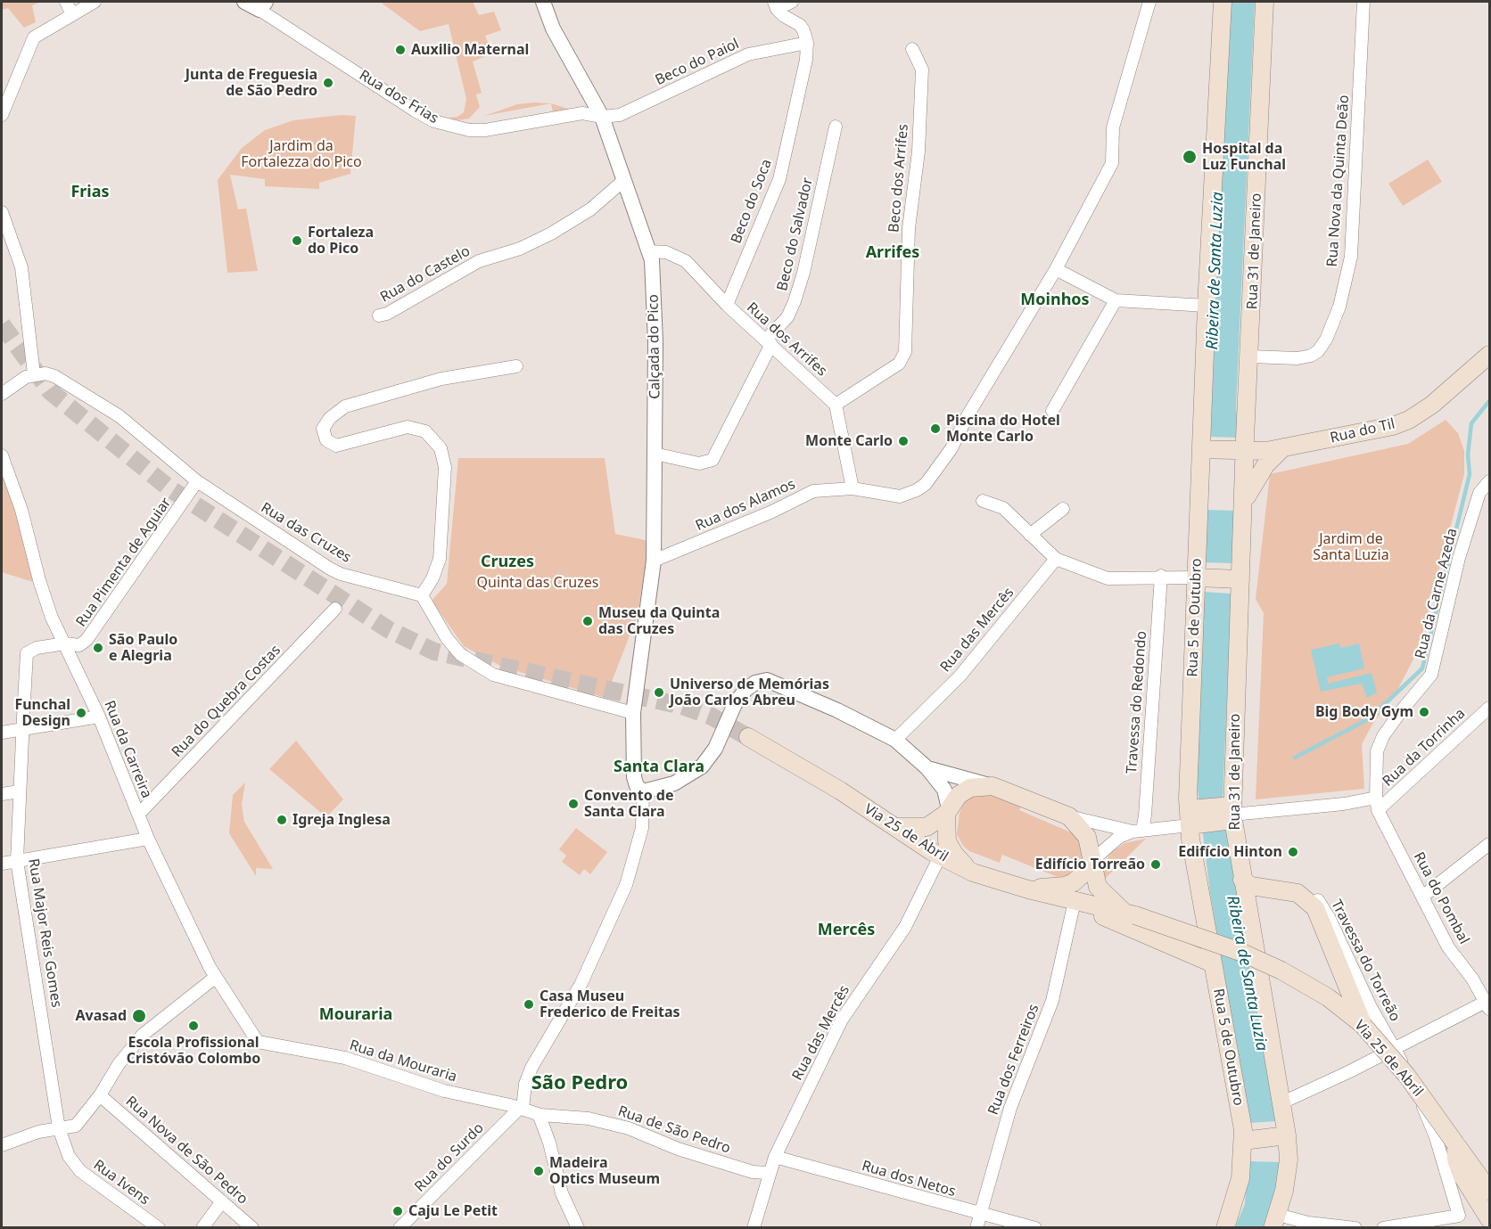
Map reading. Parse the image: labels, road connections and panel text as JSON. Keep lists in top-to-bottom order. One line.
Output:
{"streets":{"main road":["Rua 31 de Janeiro","Rua do Til","Rua 5 de Outubro","Via 25 de Abril"],"street":["Beco do Paiol","Rua dos Frias","Beco dos Arrifes","Rua Nova da Quinta Deão","Beco do Soca","Beco do Salvador","Rua do Castelo","Rua dos Arrifes","Calçada do Pico","Rua dos Alamos","Rua das Cruzes","Rua Pimenta de Aguiar","Rua da Carne Azeda","Rua das Mercês","Rua do Quebra Costas","Travessa do Redondo","Rua da Torrinha","Rua da Carreira","Rua do Pombal","Rua Major Reis Gomes","Travessa do Torreão","Rua dos Ferreiros","Rua da Mouraria","Rua de São Pedro","Rua Nova de São Pedro","Rua do Surdo","Rua dos Netos","Rua Ivens"]},"crossings":[["Beco do Paiol","Rua dos Frias"],["Beco do Paiol","Beco do Soca"],["Beco do Paiol","Calçada do Pico"],["Rua dos Frias","Calçada do Pico"],["Beco dos Arrifes","Rua dos Arrifes"],["Rua Nova da Quinta Deão","Rua 31 de Janeiro"],["Beco do Soca","Rua dos Arrifes"],["Beco do Salvador","Rua dos Arrifes"],["Beco do Salvador","Calçada do Pico"],["Rua 31 de Janeiro","Rua do Til"],["Rua do Castelo","Calçada do Pico"],["Rua dos Arrifes","Calçada do Pico"],["Calçada do Pico","Rua dos Alamos"],["Rua do Til","Rua 5 de Outubro"],["Rua das Cruzes","Rua Pimenta de Aguiar"],["Rua Pimenta de Aguiar","Rua da Carreira"],["Rua Pimenta de Aguiar","Rua Major Reis Gomes"],["Rua da Carne Azeda","Rua da Torrinha"],["Rua da Carne Azeda","Rua do Pombal"],["Rua 5 de Outubro","Via 25 de Abril"],["Rua das Mercês","Via 25 de Abril"],["Rua das Mercês","Rua de São Pedro"],["Rua das Mercês","Rua dos Netos"],["Rua do Quebra Costas","Rua da Carreira"],["Rua da Torrinha","Rua do Pombal"],["Rua da Carreira","Rua Major Reis Gomes"],["Rua da Carreira","Rua da Mouraria"],["Via 25 de Abril","Rua dos Ferreiros"],["Rua Major Reis Gomes","Rua Ivens"],["Rua dos Ferreiros","Rua dos Netos"],["Rua da Mouraria","Rua de São Pedro"],["Rua da Mouraria","Rua do Surdo"]],"districts":["Frias","Arrifes","Moinhos","Cruzes","Santa Clara","Mercês","Mouraria","São Pedro"],"water":["Ribeira de Santa Luzia"],"parks":["Jardim da Fortalezza do Pico","Jardim de Santa Luzia","Quinta das Cruzes"],"places":["Auxilio Maternal","Junta de Freguesia de São Pedro","Hospital da Luz Funchal","Fortaleza do Pico","Piscina do Hotel Monte Carlo","Monte Carlo","Museu da Quinta das Cruzes","São Paulo e Alegria","Universo de Memórias João Carlos Abreu","Big Body Gym","Funchal Design","Convento de Santa Clara","Igreja Inglesa","Edifício Hinton","Edifício Torreão","Casa Museu Frederico de Freitas","Avasad","Escola Profissional Cristóvão Colombo","Madeira Optics Museum","Caju Le Petit"]}
